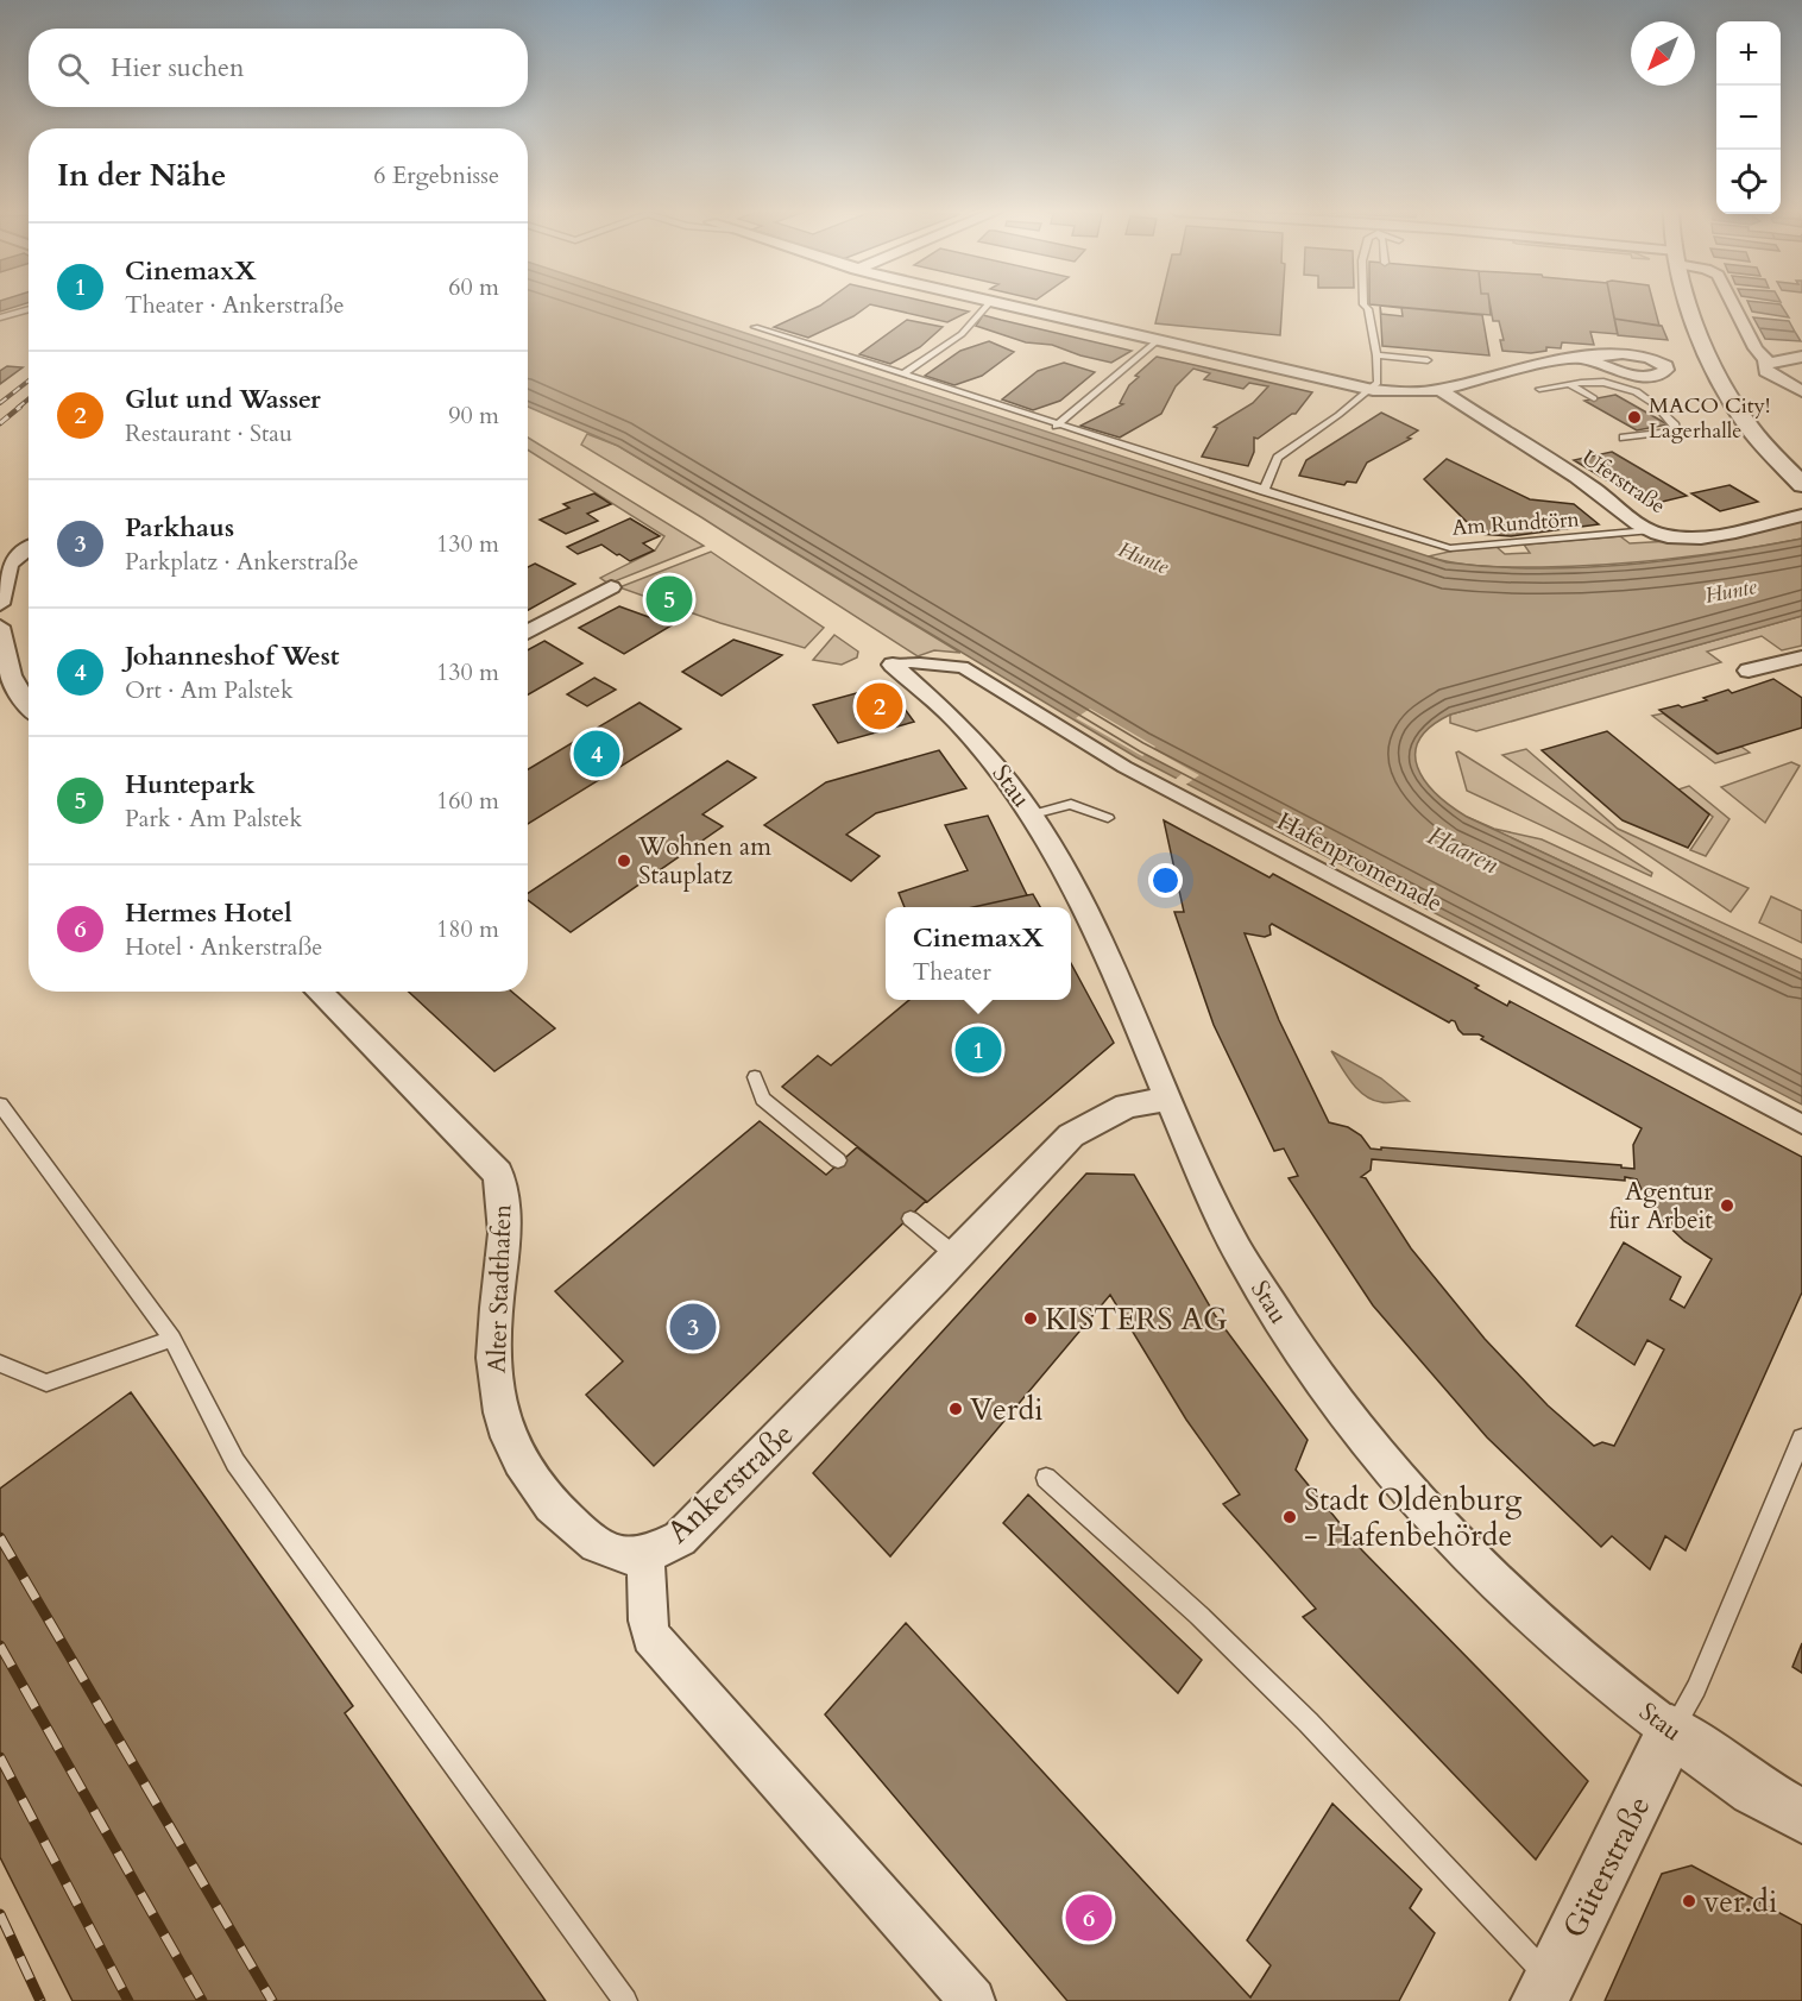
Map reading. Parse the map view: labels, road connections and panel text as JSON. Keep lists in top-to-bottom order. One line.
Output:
{"streets":{"street":["Uferstraße","Stau","Hafenpromenade","Alter Stadthafen","Ankerstraße","Güterstraße"],"lane":["Am Rundtörn"]},"crossings":[["Uferstraße","Am Rundtörn"],["Stau","Hafenpromenade"],["Stau","Ankerstraße"],["Stau","Güterstraße"],["Alter Stadthafen","Ankerstraße"]],"water":["Hunte","Haaren"],"places":["MACO City! Lagerhalle","Wohnen am Stauplatz","Agentur für Arbeit","KISTERS AG","Verdi","Stadt Oldenburg - Hafenbehörde","ver.di"],"north":"bottom left","page":{"map_buttons":["+","−"],"search":"Hier suchen","heading":["In der Nähe","6 Ergebnisse"],"list":[{"mark":"1","name":"CinemaxX","note":"Theater · Ankerstraße","value":"60 m"},{"mark":"2","name":"Glut und Wasser","note":"Restaurant · Stau","value":"90 m"},{"mark":"3","name":"Parkhaus","note":"Parkplatz · Ankerstraße","value":"130 m"},{"mark":"4","name":"Johanneshof West","note":"Ort · Am Palstek","value":"130 m"},{"mark":"5","name":"Huntepark","note":"Park · Am Palstek","value":"160 m"},{"mark":"6","name":"Hermes Hotel","note":"Hotel · Ankerstraße","value":"180 m"}],"pins":["5","2","4","1","3","6"],"popup":["CinemaxX","Theater"]}}
